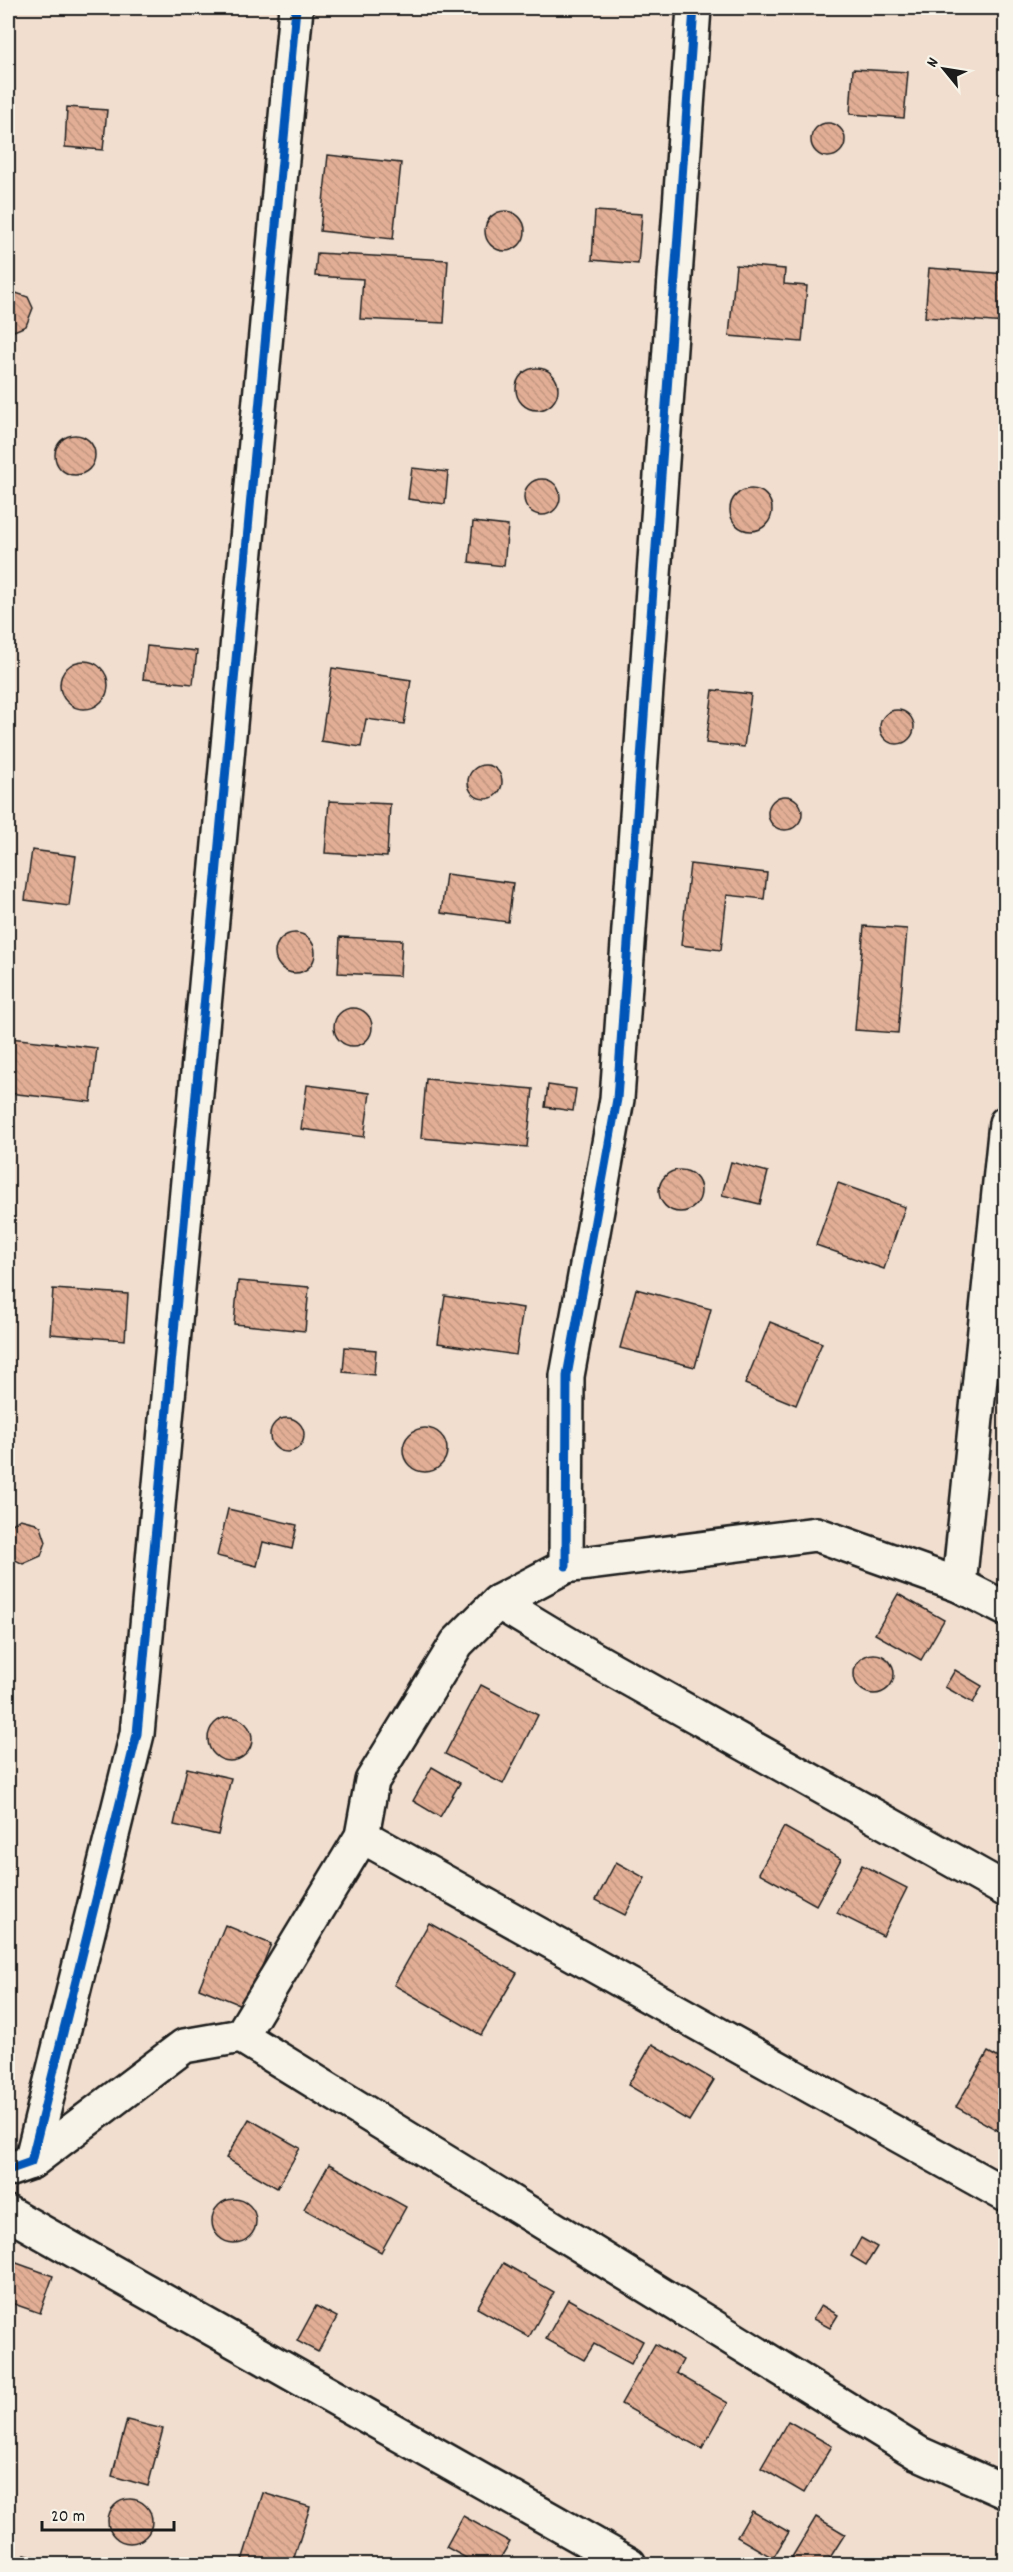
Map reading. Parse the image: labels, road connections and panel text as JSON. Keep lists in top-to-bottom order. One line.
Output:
{"scale_bar":"20 m","north":"top left"}
